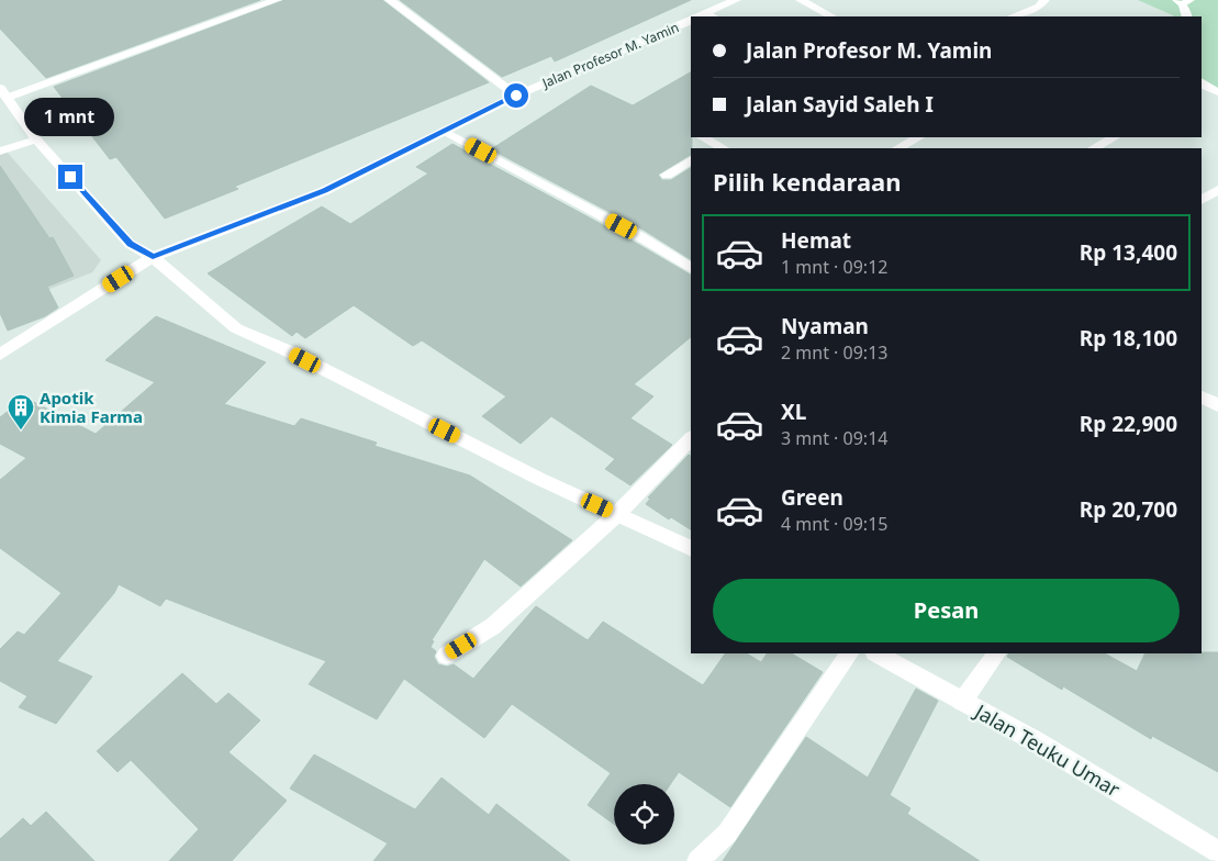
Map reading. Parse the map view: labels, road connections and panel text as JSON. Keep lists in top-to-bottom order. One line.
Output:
{"streets":{"street":["Jalan Profesor M. Yamin","Jalan Teuku Umar"]},"places":{"building":["Apotik Kimia Farma"]},"page":{"banner":["Jalan Profesor M. Yamin","Jalan Sayid Saleh I"],"bubble":"1 mnt","heading":"Pilih kendaraan","list":[{"name":"Hemat","note":"1 mnt · 09:12","value":"Rp 13,400"},{"name":"Nyaman","note":"2 mnt · 09:13","value":"Rp 18,100"},{"name":"XL","note":"3 mnt · 09:14","value":"Rp 22,900"},{"name":"Green","note":"4 mnt · 09:15","value":"Rp 20,700"}],"buttons":"Pesan"}}
